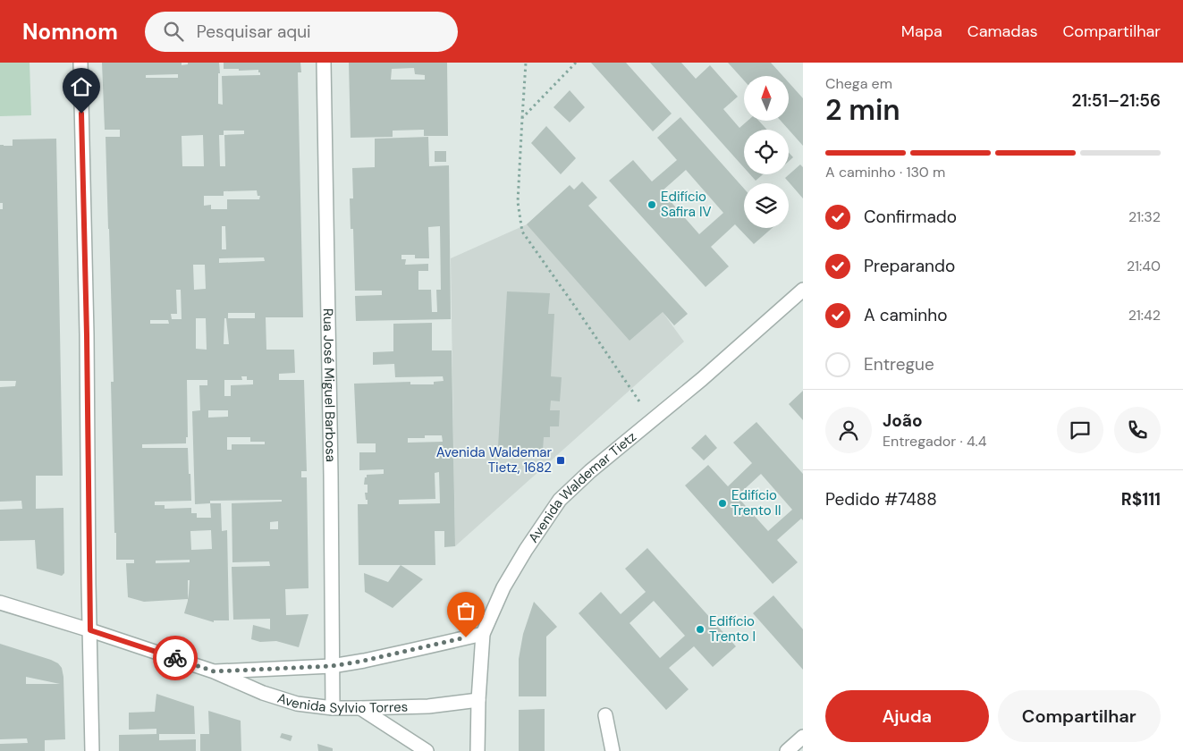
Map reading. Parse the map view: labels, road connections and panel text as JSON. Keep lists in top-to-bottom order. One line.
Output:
{"streets":{"street":["Rua José Miguel Barbosa","Avenida Waldemar Tietz","Avenida Sylvio Torres"]},"crossings":[["Rua José Miguel Barbosa","Avenida Sylvio Torres"],["Avenida Waldemar Tietz","Avenida Sylvio Torres"]],"places":{"other":["Edifício Safira IV","Edifício Trento II","Edifício Trento I"],"transit":["Avenida Waldemar Tietz, 1682"]},"north":"top","page":{"header":"Nomnom","search":"Pesquisar aqui","nav":["Mapa","Camadas","Compartilhar"],"heading":["2 min","Chega em","21:51–21:56"],"panel":["João","Entregador · 4.4","Pedido #7488","R$111"],"bar":"A caminho · 130 m","list":[["Confirmado","21:32"],["Preparando","21:40"],["A caminho","21:42"],"Entregue"],"buttons":["Ajuda","Compartilhar"]}}
